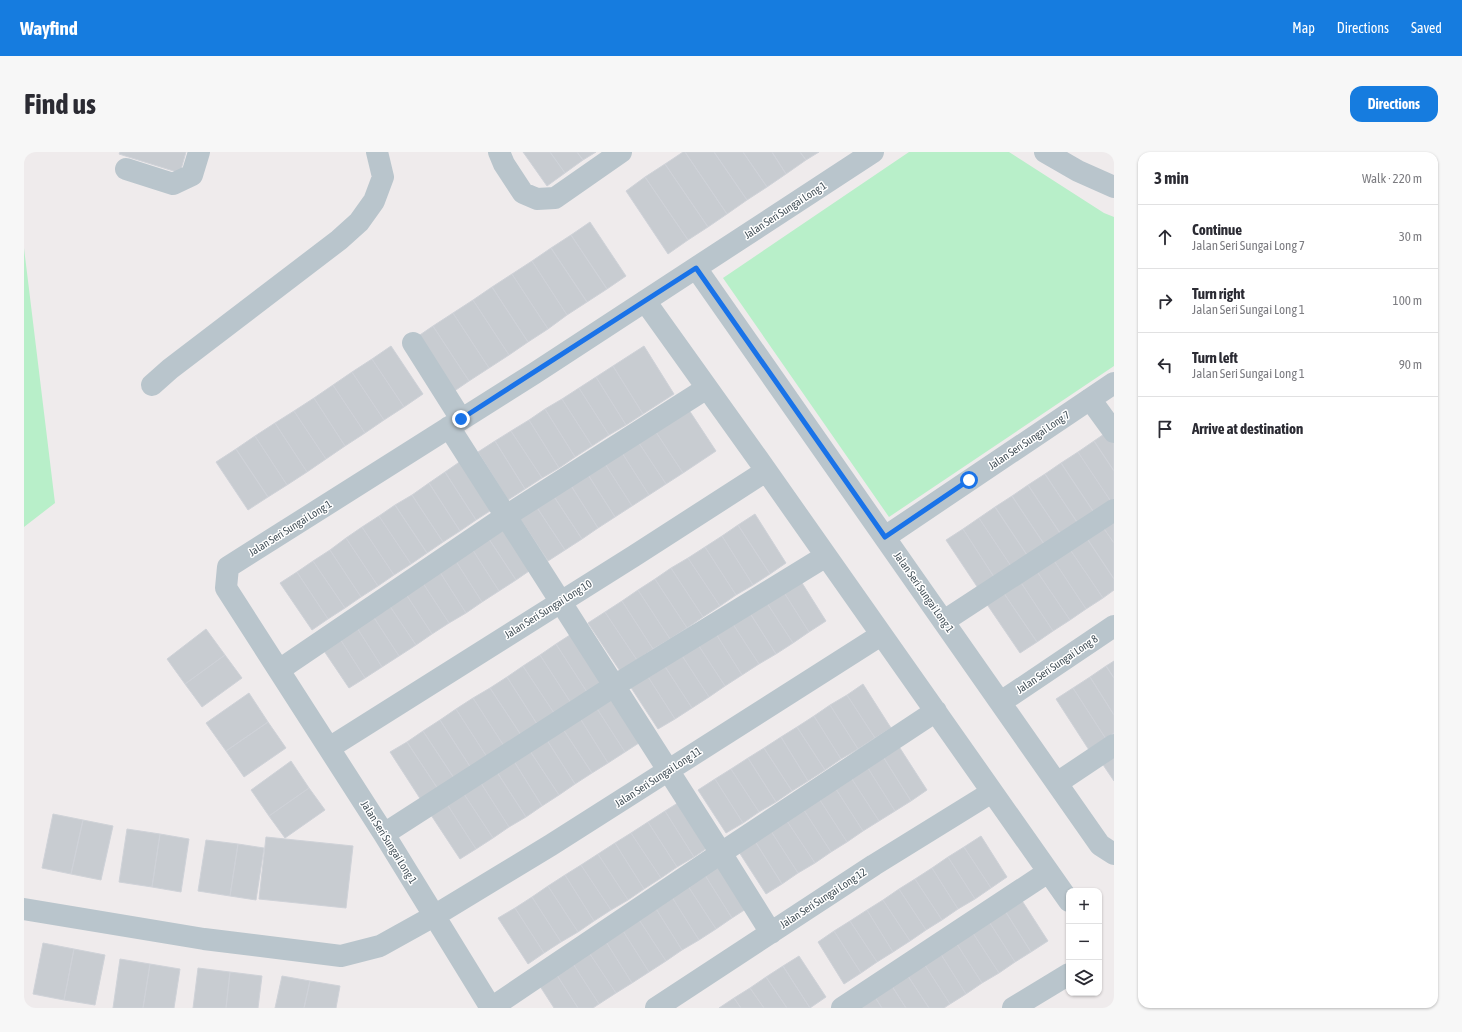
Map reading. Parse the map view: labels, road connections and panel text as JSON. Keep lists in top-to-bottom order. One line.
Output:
{"streets":{"street":["Jalan Seri Sungai Long 1","Jalan Seri Sungai Long 7","Jalan Seri Sungai Long 10","Jalan Seri Sungai Long 8","Jalan Seri Sungai Long 11","Jalan Seri Sungai Long 12"]},"crossings":[["Jalan Seri Sungai Long 1","Jalan Seri Sungai Long 7"],["Jalan Seri Sungai Long 1","Jalan Seri Sungai Long 10"],["Jalan Seri Sungai Long 1","Jalan Seri Sungai Long 8"],["Jalan Seri Sungai Long 1","Jalan Seri Sungai Long 11"]],"page":{"header":"Wayfind","nav":["Map","Directions","Saved"],"buttons":"Directions","title":"Find us","heading":["3 min","Walk · 220 m"],"list":[["Continue","Jalan Seri Sungai Long 7","30 m"],["Turn right","Jalan Seri Sungai Long 1","100 m"],["Turn left","Jalan Seri Sungai Long 1","90 m"],"Arrive at destination"],"map_buttons":["+","−"]}}
